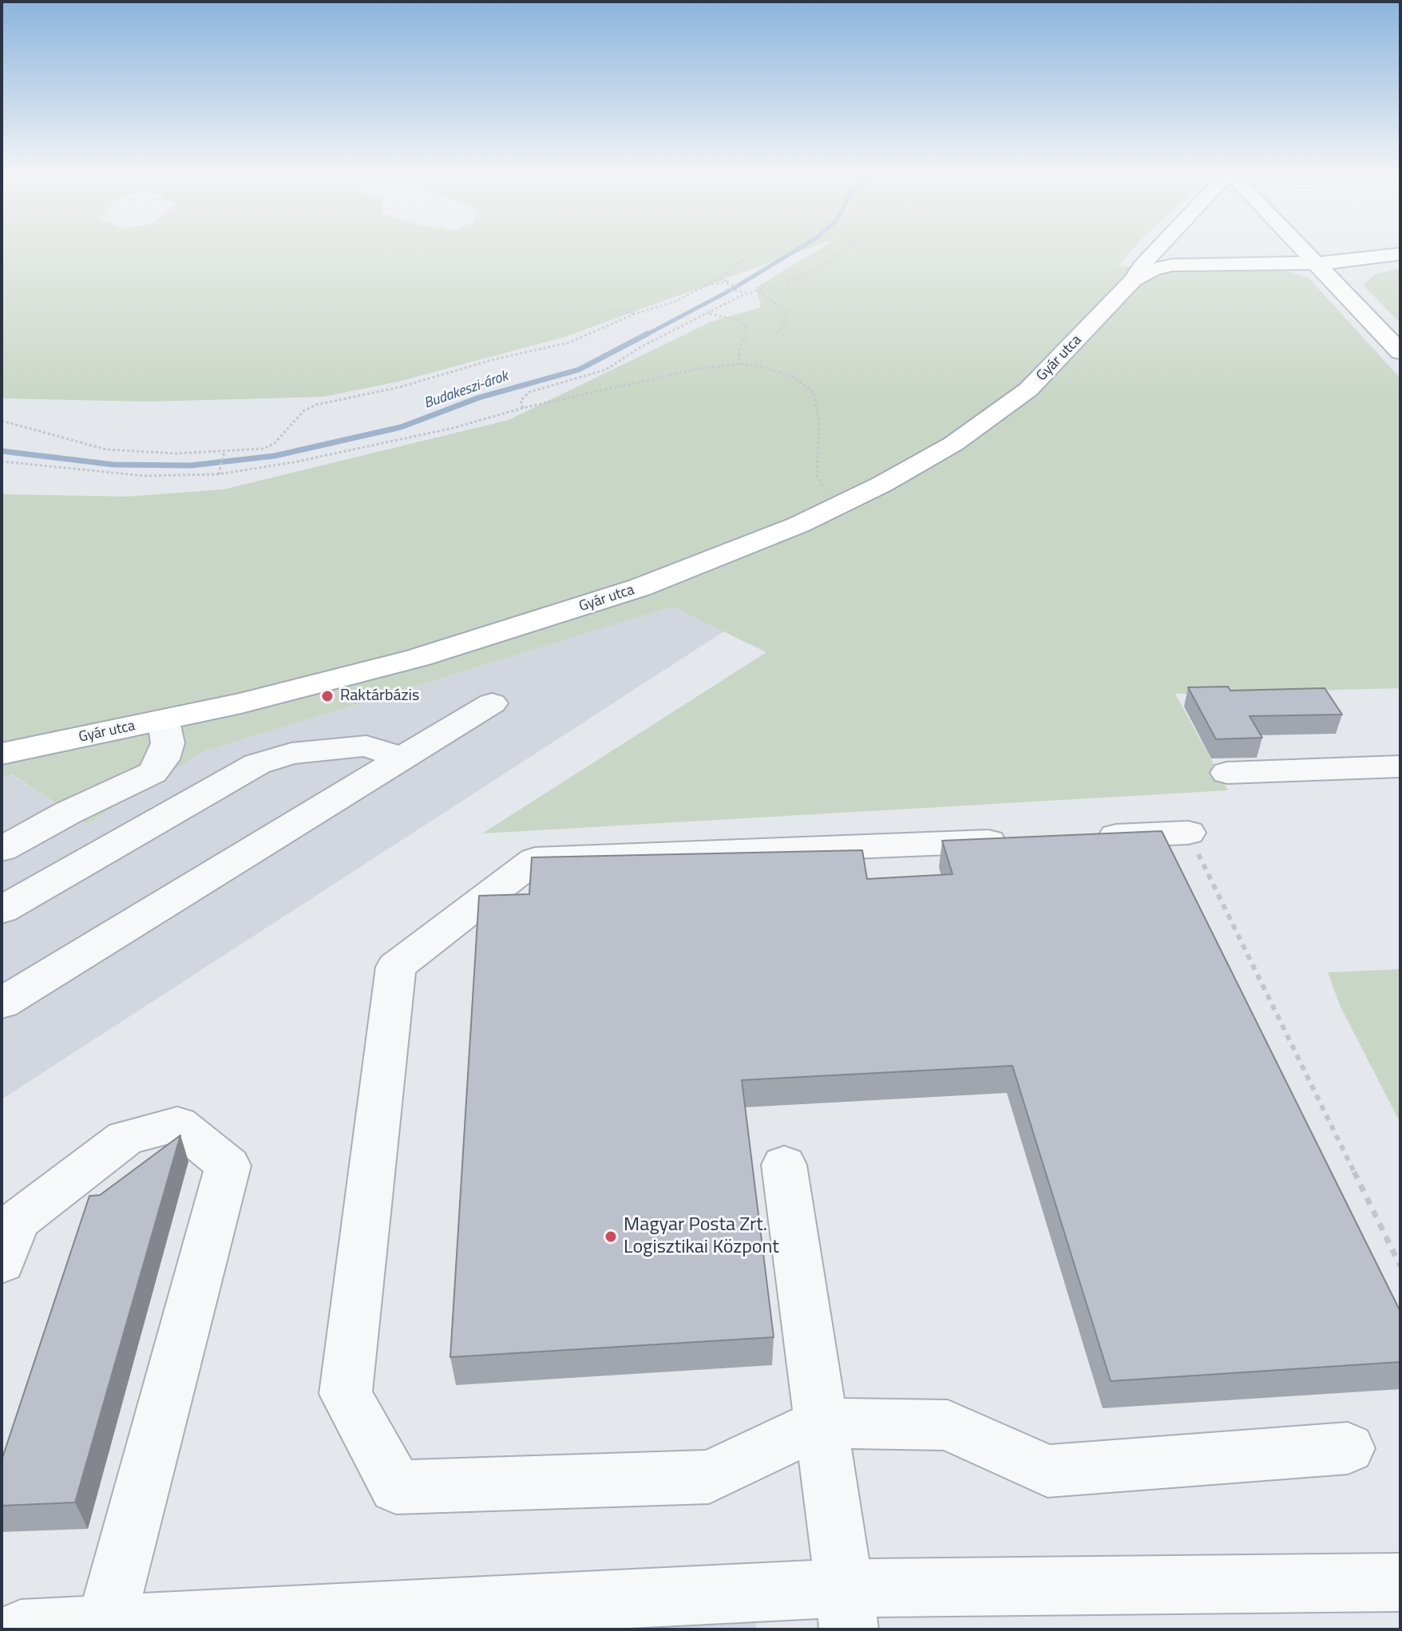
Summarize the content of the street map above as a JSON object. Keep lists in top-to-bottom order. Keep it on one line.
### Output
{"streets":{"main road":["Gyár utca"]},"water":["Budakeszi-árok"],"places":["Raktárbázis","Magyar Posta Zrt. Logisztikai Központ"]}
